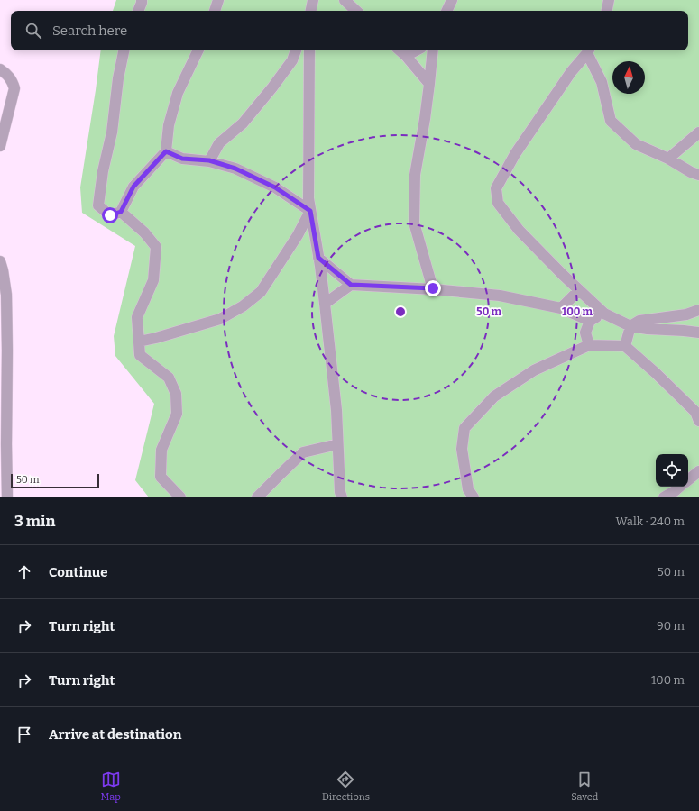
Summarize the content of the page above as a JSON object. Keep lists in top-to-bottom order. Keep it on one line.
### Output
{"scale_bar":"50 m","north":"top","page":{"search":"Search here","scale":"50 m","heading":["3 min","Walk · 240 m"],"list":[["Continue","50 m"],["Turn right","90 m"],["Turn right","100 m"],"Arrive at destination"],"nav":["Map","Directions","Saved"]},"rings":["50 m","100 m"]}
